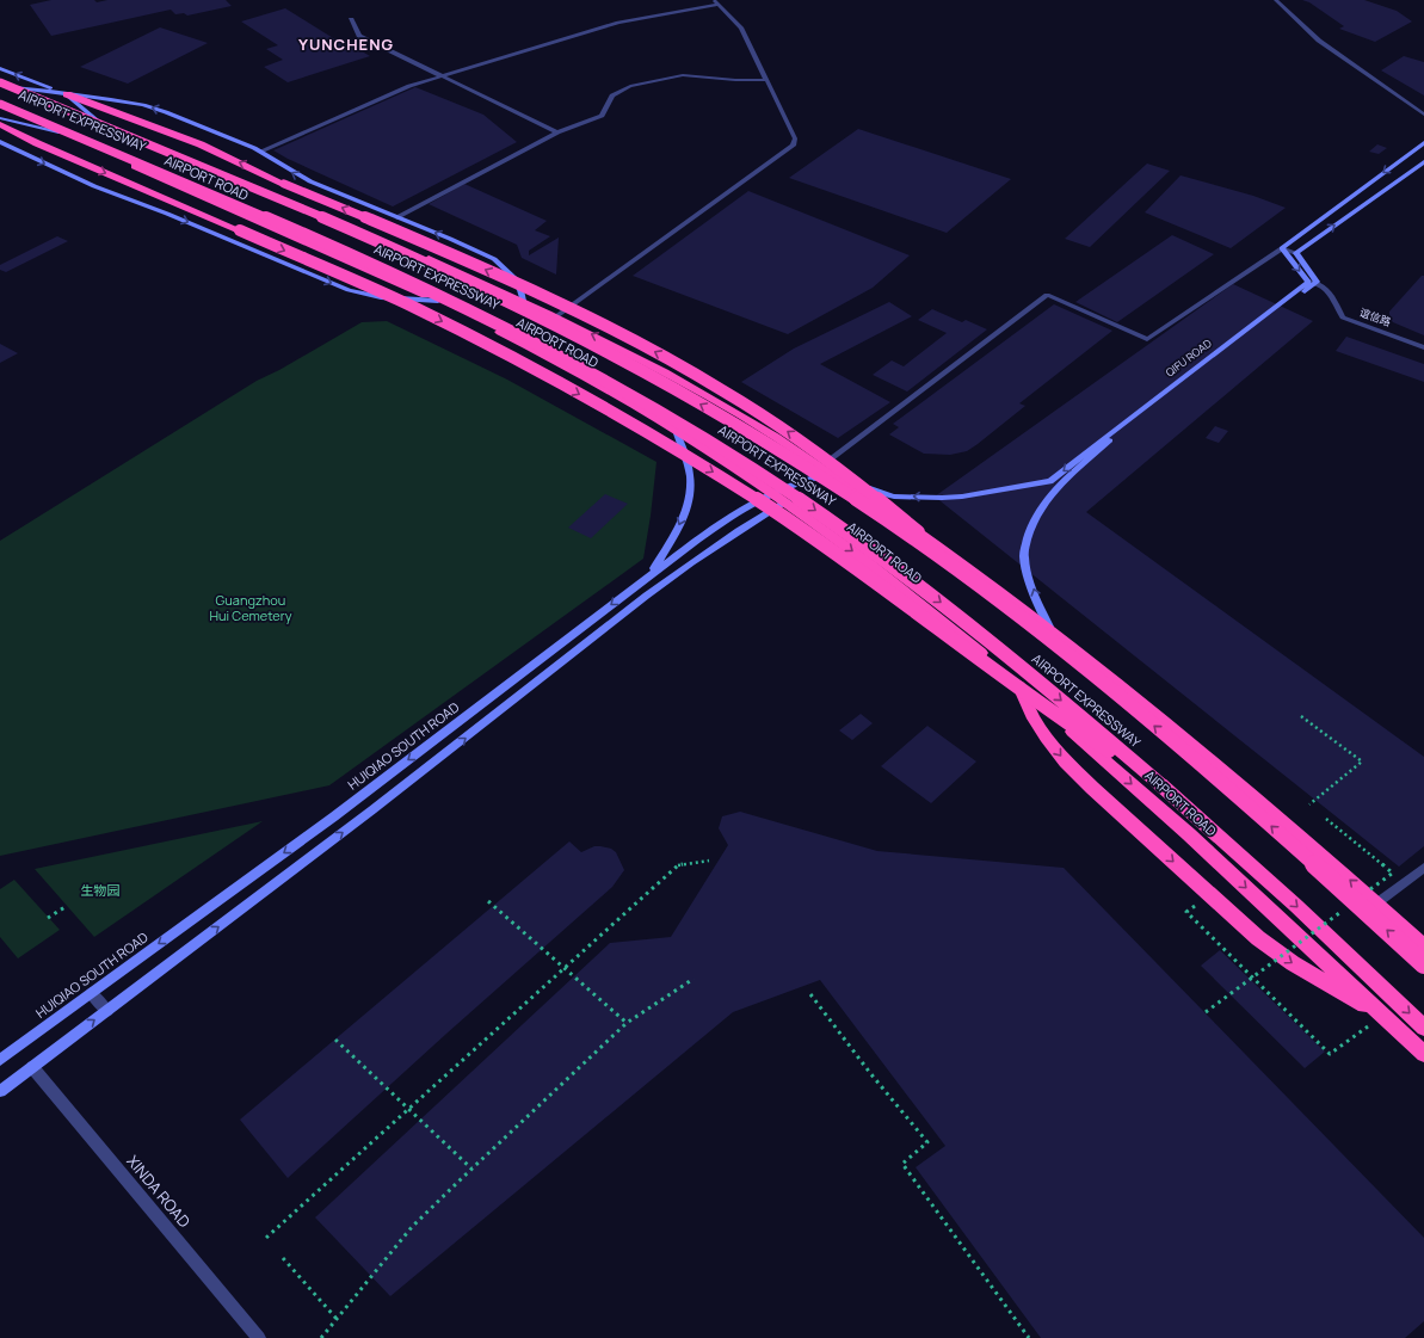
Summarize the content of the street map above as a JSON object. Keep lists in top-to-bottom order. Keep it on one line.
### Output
{"streets":{"highway":["AIRPORT EXPRESSWAY","AIRPORT ROAD"],"main road":["QIFU ROAD","HUIQIAO SOUTH ROAD"],"street":["谊信路","XINDA ROAD"]},"crossings":[["AIRPORT EXPRESSWAY","AIRPORT ROAD"],["AIRPORT ROAD","QIFU ROAD"],["AIRPORT ROAD","HUIQIAO SOUTH ROAD"],["谊信路","QIFU ROAD"],["QIFU ROAD","HUIQIAO SOUTH ROAD"]],"districts":["YUNCHENG"],"parks":["Guangzhou Hui Cemetery","生物园"]}
